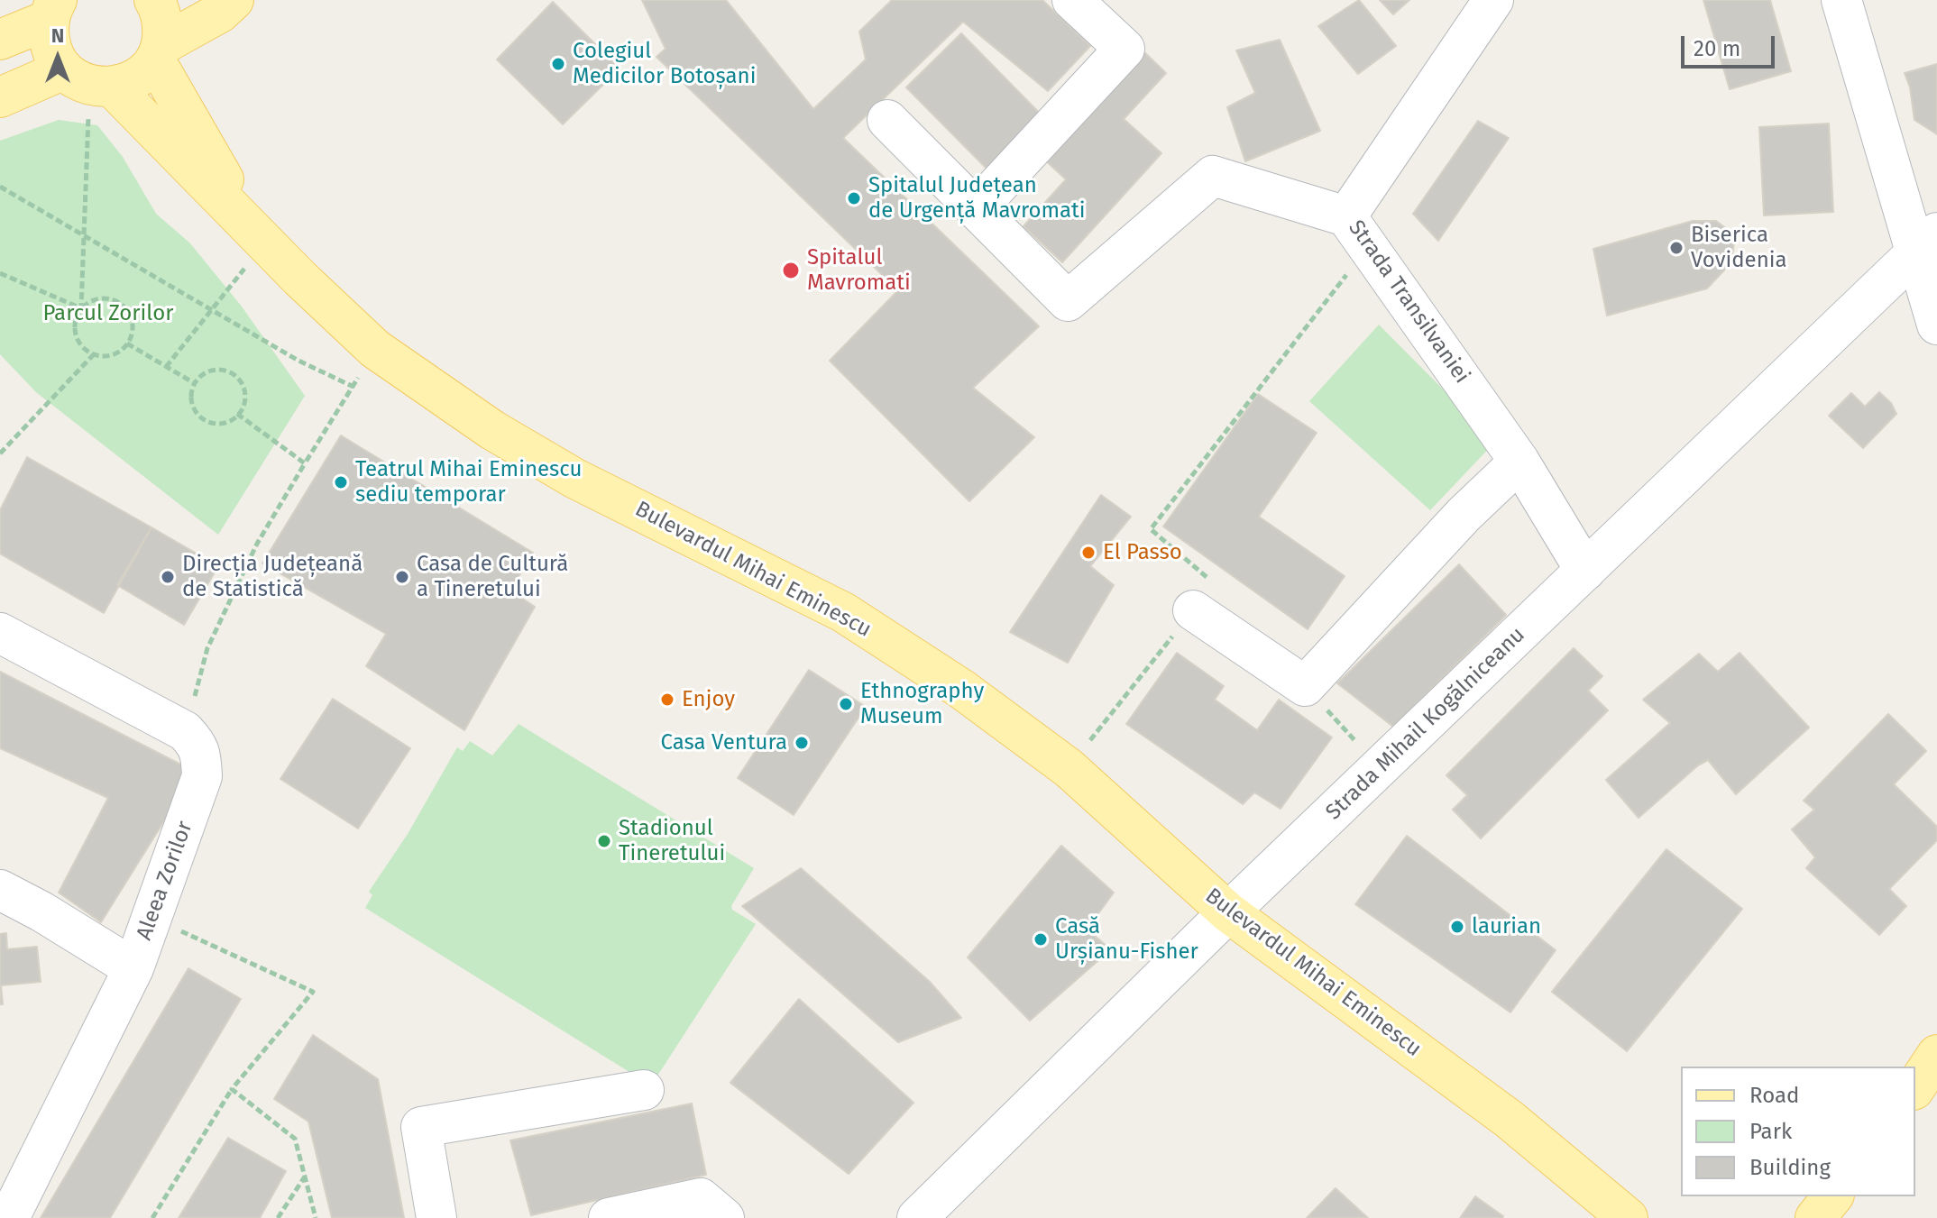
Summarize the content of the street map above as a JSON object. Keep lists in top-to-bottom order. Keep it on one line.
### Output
{"streets":{"main road":["Bulevardul Mihai Eminescu"],"street":["Strada Transilvaniei","Strada Mihail Kogălniceanu","Aleea Zorilor"]},"crossings":[["Strada Transilvaniei","Strada Mihail Kogălniceanu"],["Bulevardul Mihai Eminescu","Strada Mihail Kogălniceanu"]],"parks":["Parcul Zorilor"],"places":["Colegiul Medicilor Botoșani","Spitalul Județean de Urgență Mavromati","Biserica Vovidenia","Spitalul Mavromati","Teatrul Mihai Eminescu sediu temporar","El Passo","Direcția Județeană de Statistică","Casa de Cultură a Tineretului","Enjoy","Ethnography Museum","Casa Ventura","Stadionul Tineretului","laurian","Casă Urșianu-Fisher"],"legend":["Road","Park","Building"],"scale_bar":"20 m","north":"top"}
